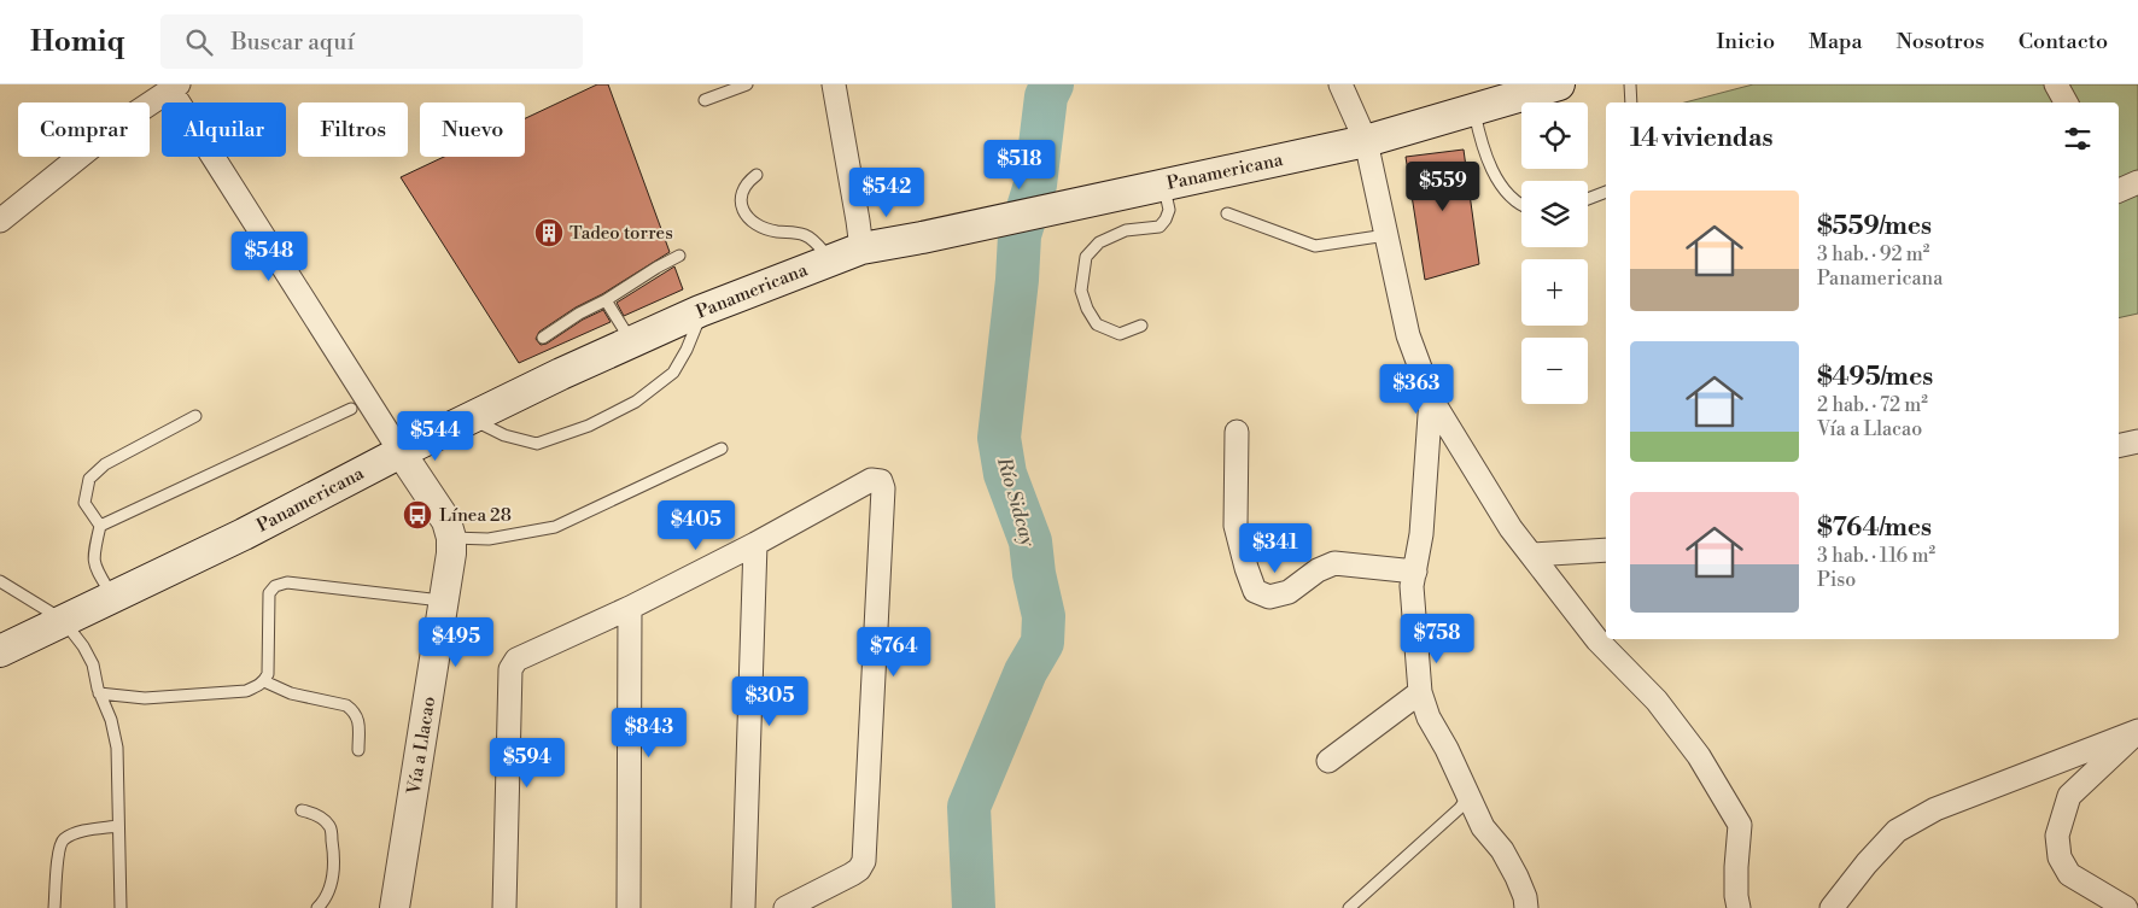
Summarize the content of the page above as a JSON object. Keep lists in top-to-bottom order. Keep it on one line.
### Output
{"streets":{"main road":["Panamericana"],"street":["Vía a Llacao"]},"crossings":[["Panamericana","Vía a Llacao"]],"water":["Río Sidcay"],"places":{"building":["Tadeo torres"],"bus stop":["Línea 28"]},"page":{"header":"Homiq","search":"Buscar aquí","nav":["Inicio","Mapa","Nosotros","Contacto"],"map_buttons":["+","−"],"chip":["Comprar","Alquilar","Filtros","Nuevo"],"heading":"14 viviendas","price":["$518","$559","$542","$548","$363","$544","$405","$341","$758","$495","$764","$305","$843","$594"],"list":[{"name":"$559/mes","note":"3 hab. · 92 m² · Panamericana"},{"name":"$495/mes","note":"2 hab. · 72 m² · Vía a Llacao"},{"name":"$764/mes","note":"3 hab. · 116 m² · Piso"}]}}
